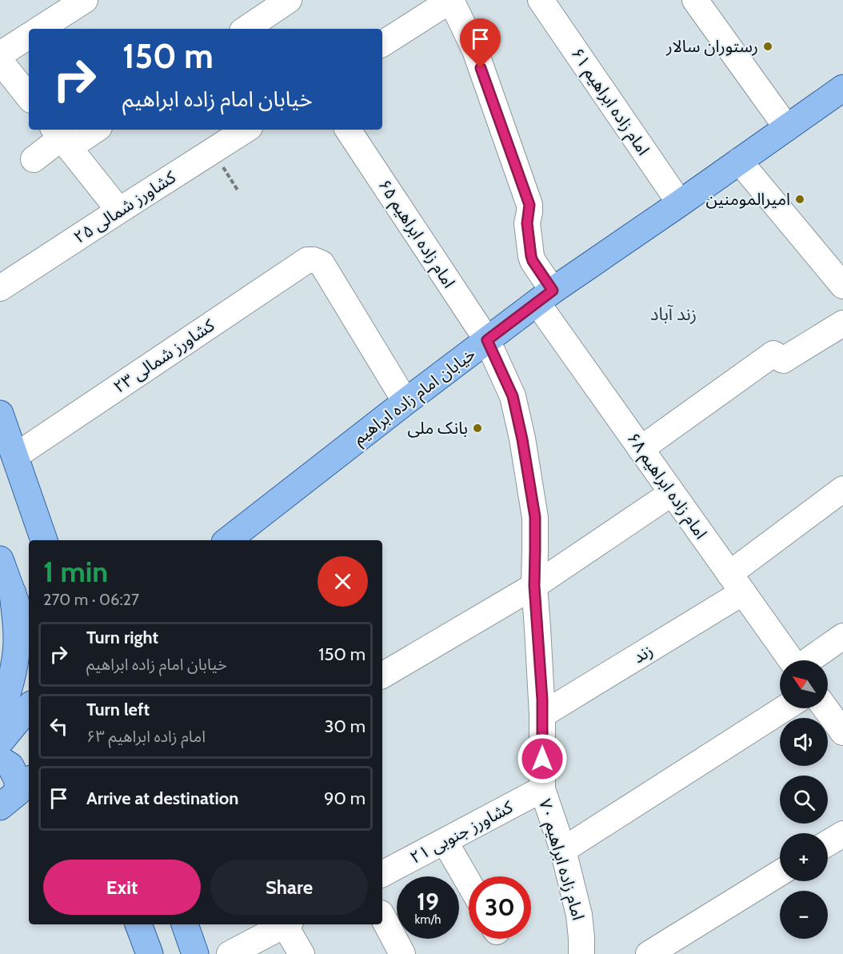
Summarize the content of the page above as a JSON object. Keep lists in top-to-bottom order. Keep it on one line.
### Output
{"streets":{"main road":["خیابان امام زاده ابراهیم"],"street":["امام زاده ابراهیم ۶۱","کشاورز شمالی ۲۵","امام زاده ابراهیم ۶۵","کشاورز شمالی ۲۳","امام زاده ابراهیم ۶۸","زند","کشاورز جنوبی ۲۱","امام زاده ابراهیم ۷۰"]},"crossings":[["امام زاده ابراهیم ۶۱","خیابان امام زاده ابراهیم"],["امام زاده ابراهیم ۶۵","خیابان امام زاده ابراهیم"],["امام زاده ابراهیم ۶۵","امام زاده ابراهیم ۷۰"],["کشاورز شمالی ۲۳","خیابان امام زاده ابراهیم"],["خیابان امام زاده ابراهیم","امام زاده ابراهیم ۶۸"],["خیابان امام زاده ابراهیم","امام زاده ابراهیم ۷۰"],["امام زاده ابراهیم ۶۸","زند"],["زند","امام زاده ابراهیم ۷۰"],["کشاورز جنوبی ۲۱","امام زاده ابراهیم ۷۰"]],"districts":["زند آباد"],"places":["رستوران سالار","امیرالمومنین","بانک ملی"],"north":"top left","page":{"turn":["150 m","خیابان امام زاده ابراهیم"],"heading":["1 min","270 m · 06:27"],"list":[{"name":"Turn right","note":"خیابان امام زاده ابراهیم","value":"150 m"},{"name":"Turn left","note":"امام زاده ابراهیم ۶۳","value":"30 m"},{"name":"Arrive at destination","value":"90 m"}],"map_buttons":["+","−"],"buttons":["Exit","Share"],"speed":"19 km/h","limit":"30"}}
